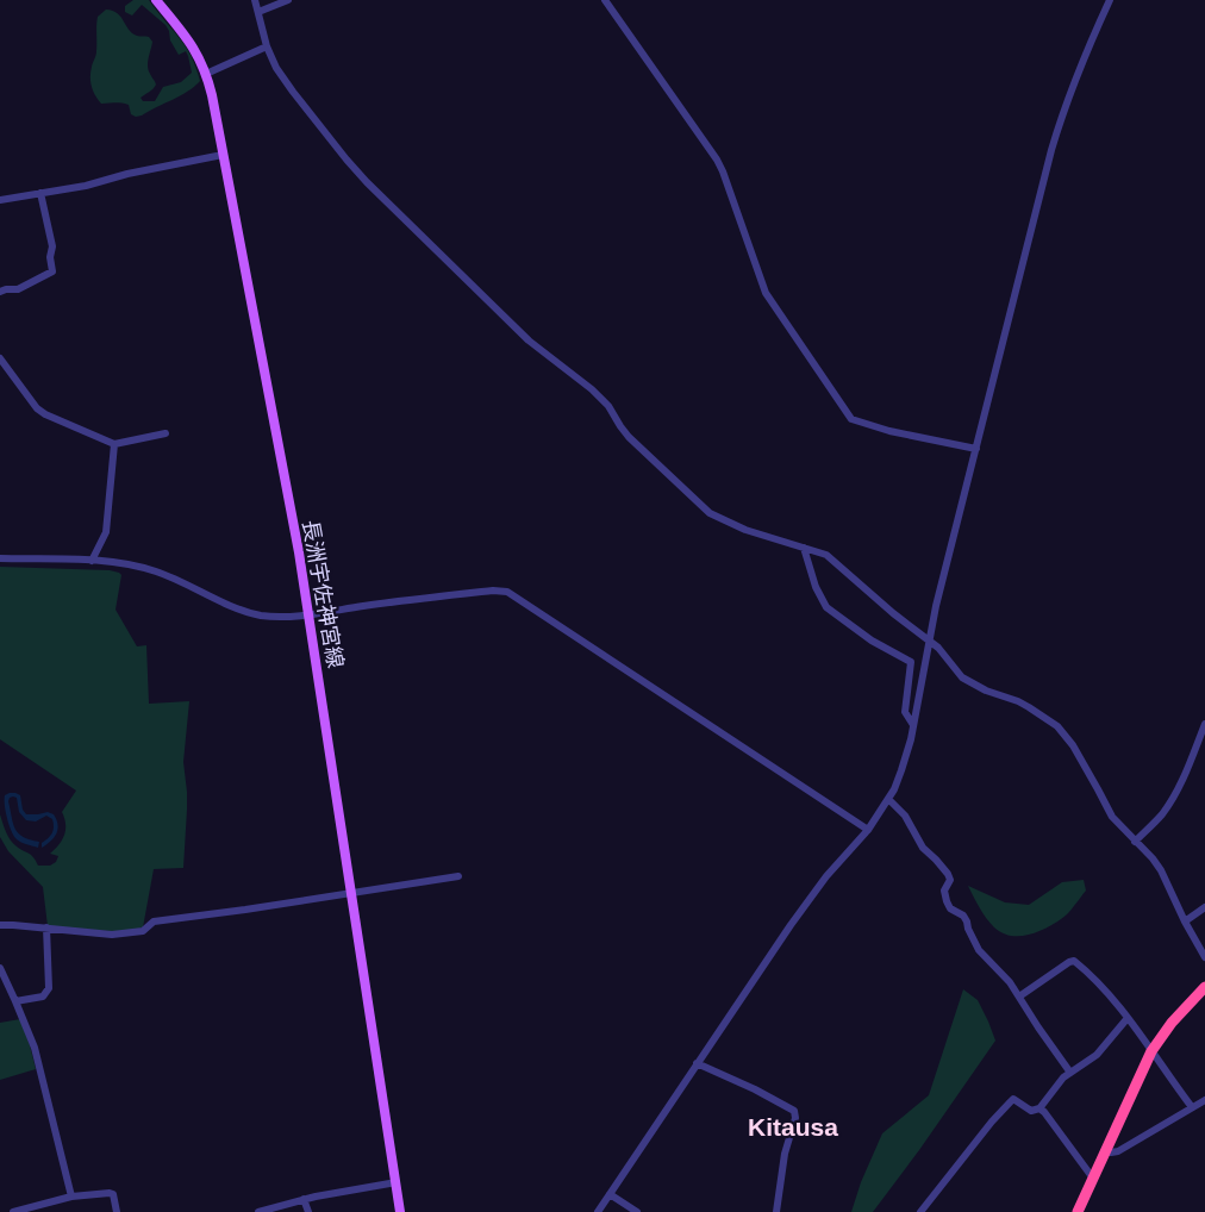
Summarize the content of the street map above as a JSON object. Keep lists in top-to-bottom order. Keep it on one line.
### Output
{"streets":{"main road":["長洲宇佐神宮線"]},"districts":["Kitausa"]}
